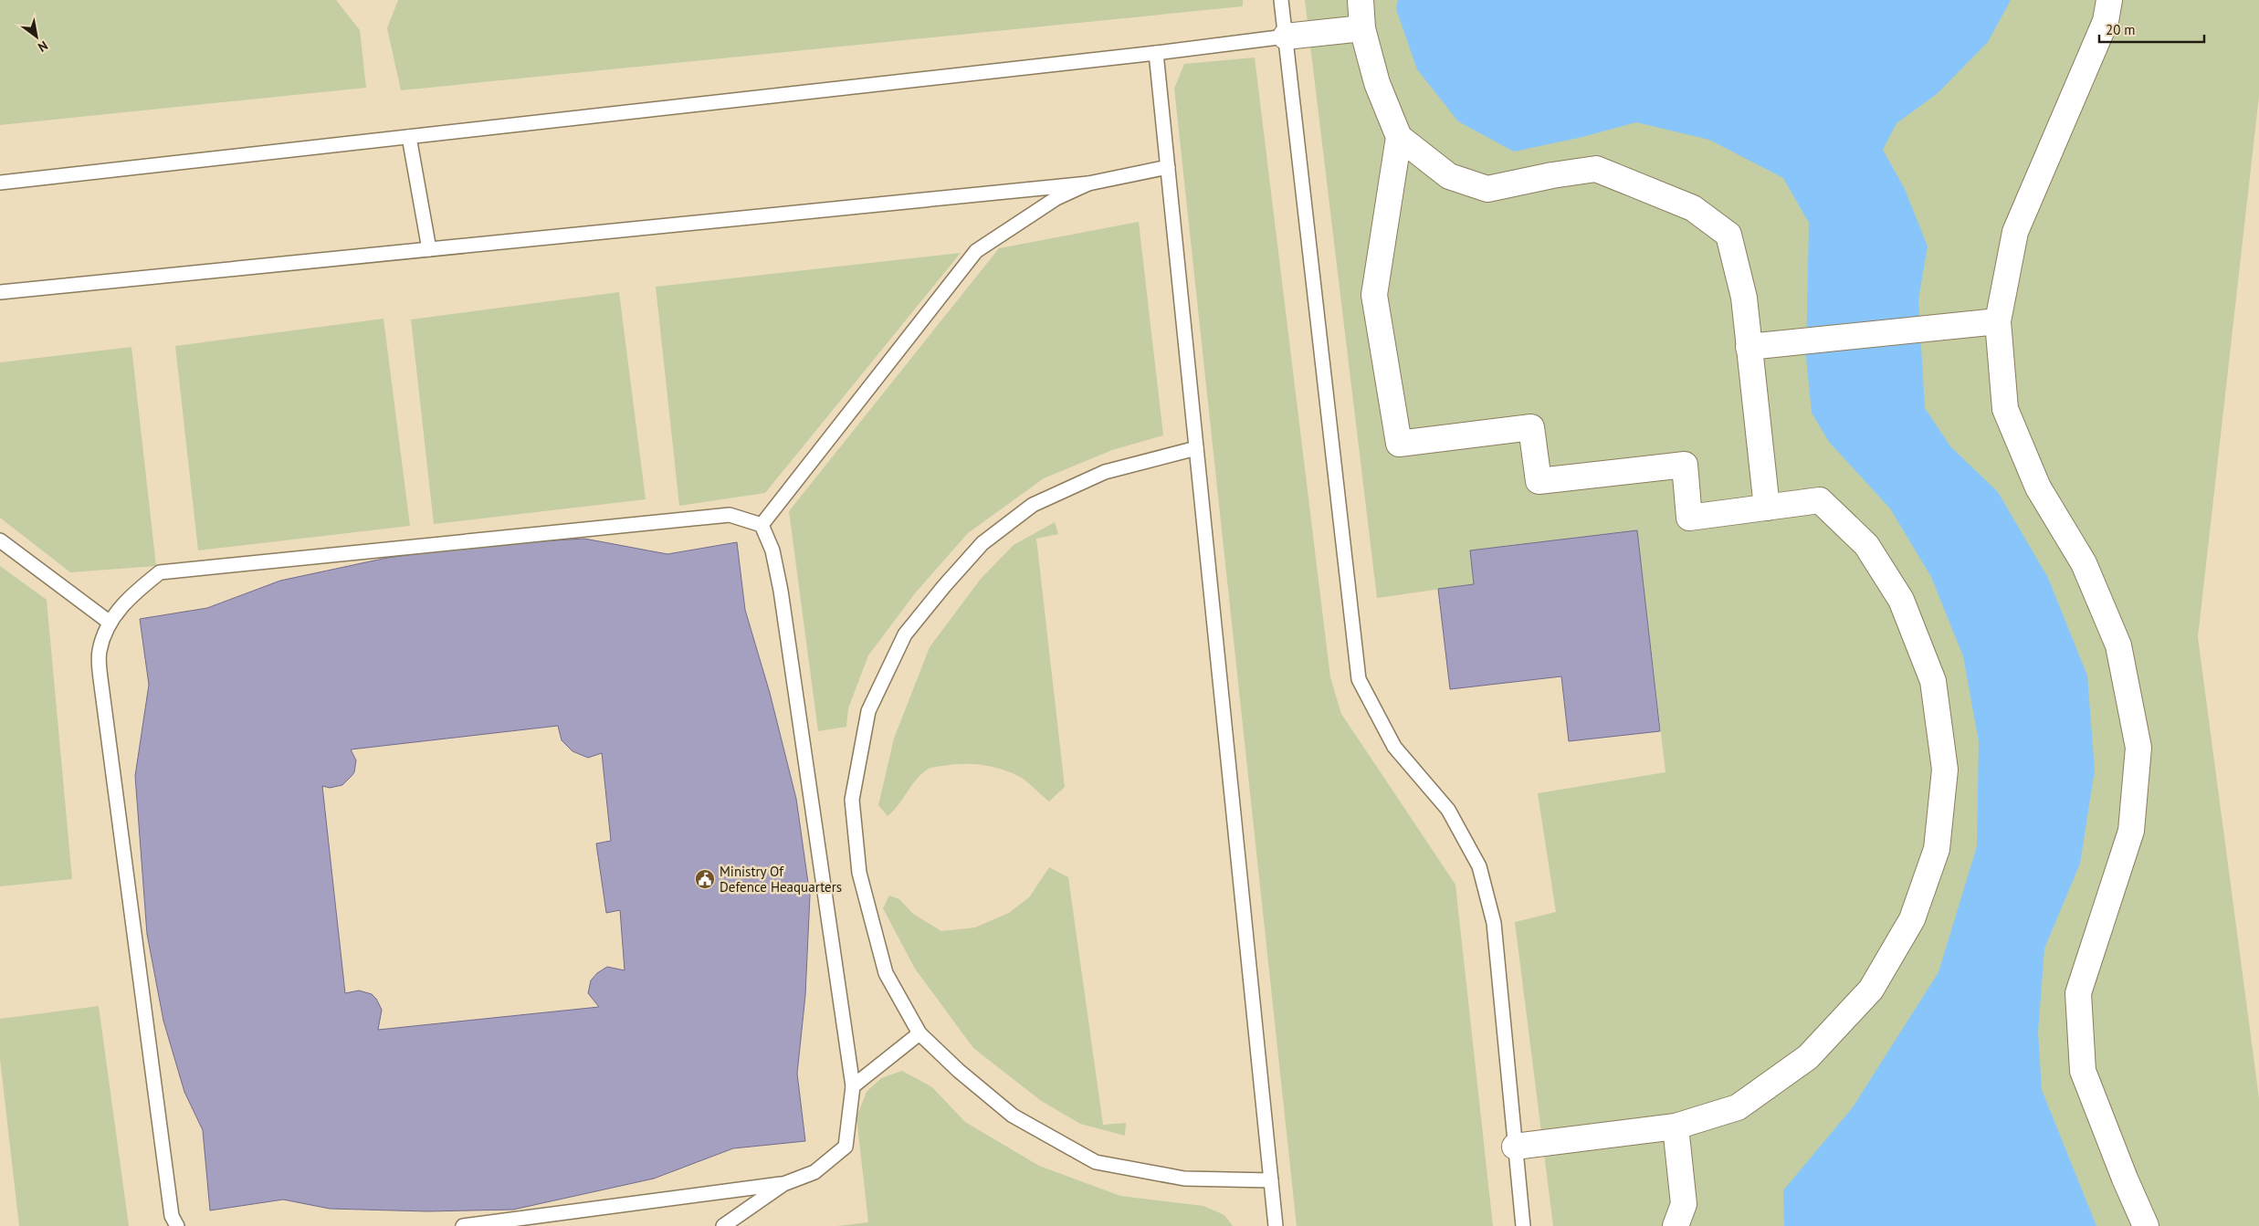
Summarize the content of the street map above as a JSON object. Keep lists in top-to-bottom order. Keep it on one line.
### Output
{"places":{"public building":["Ministry Of Defence Heaquarters"]},"scale_bar":"20 m","north":"bottom right"}
